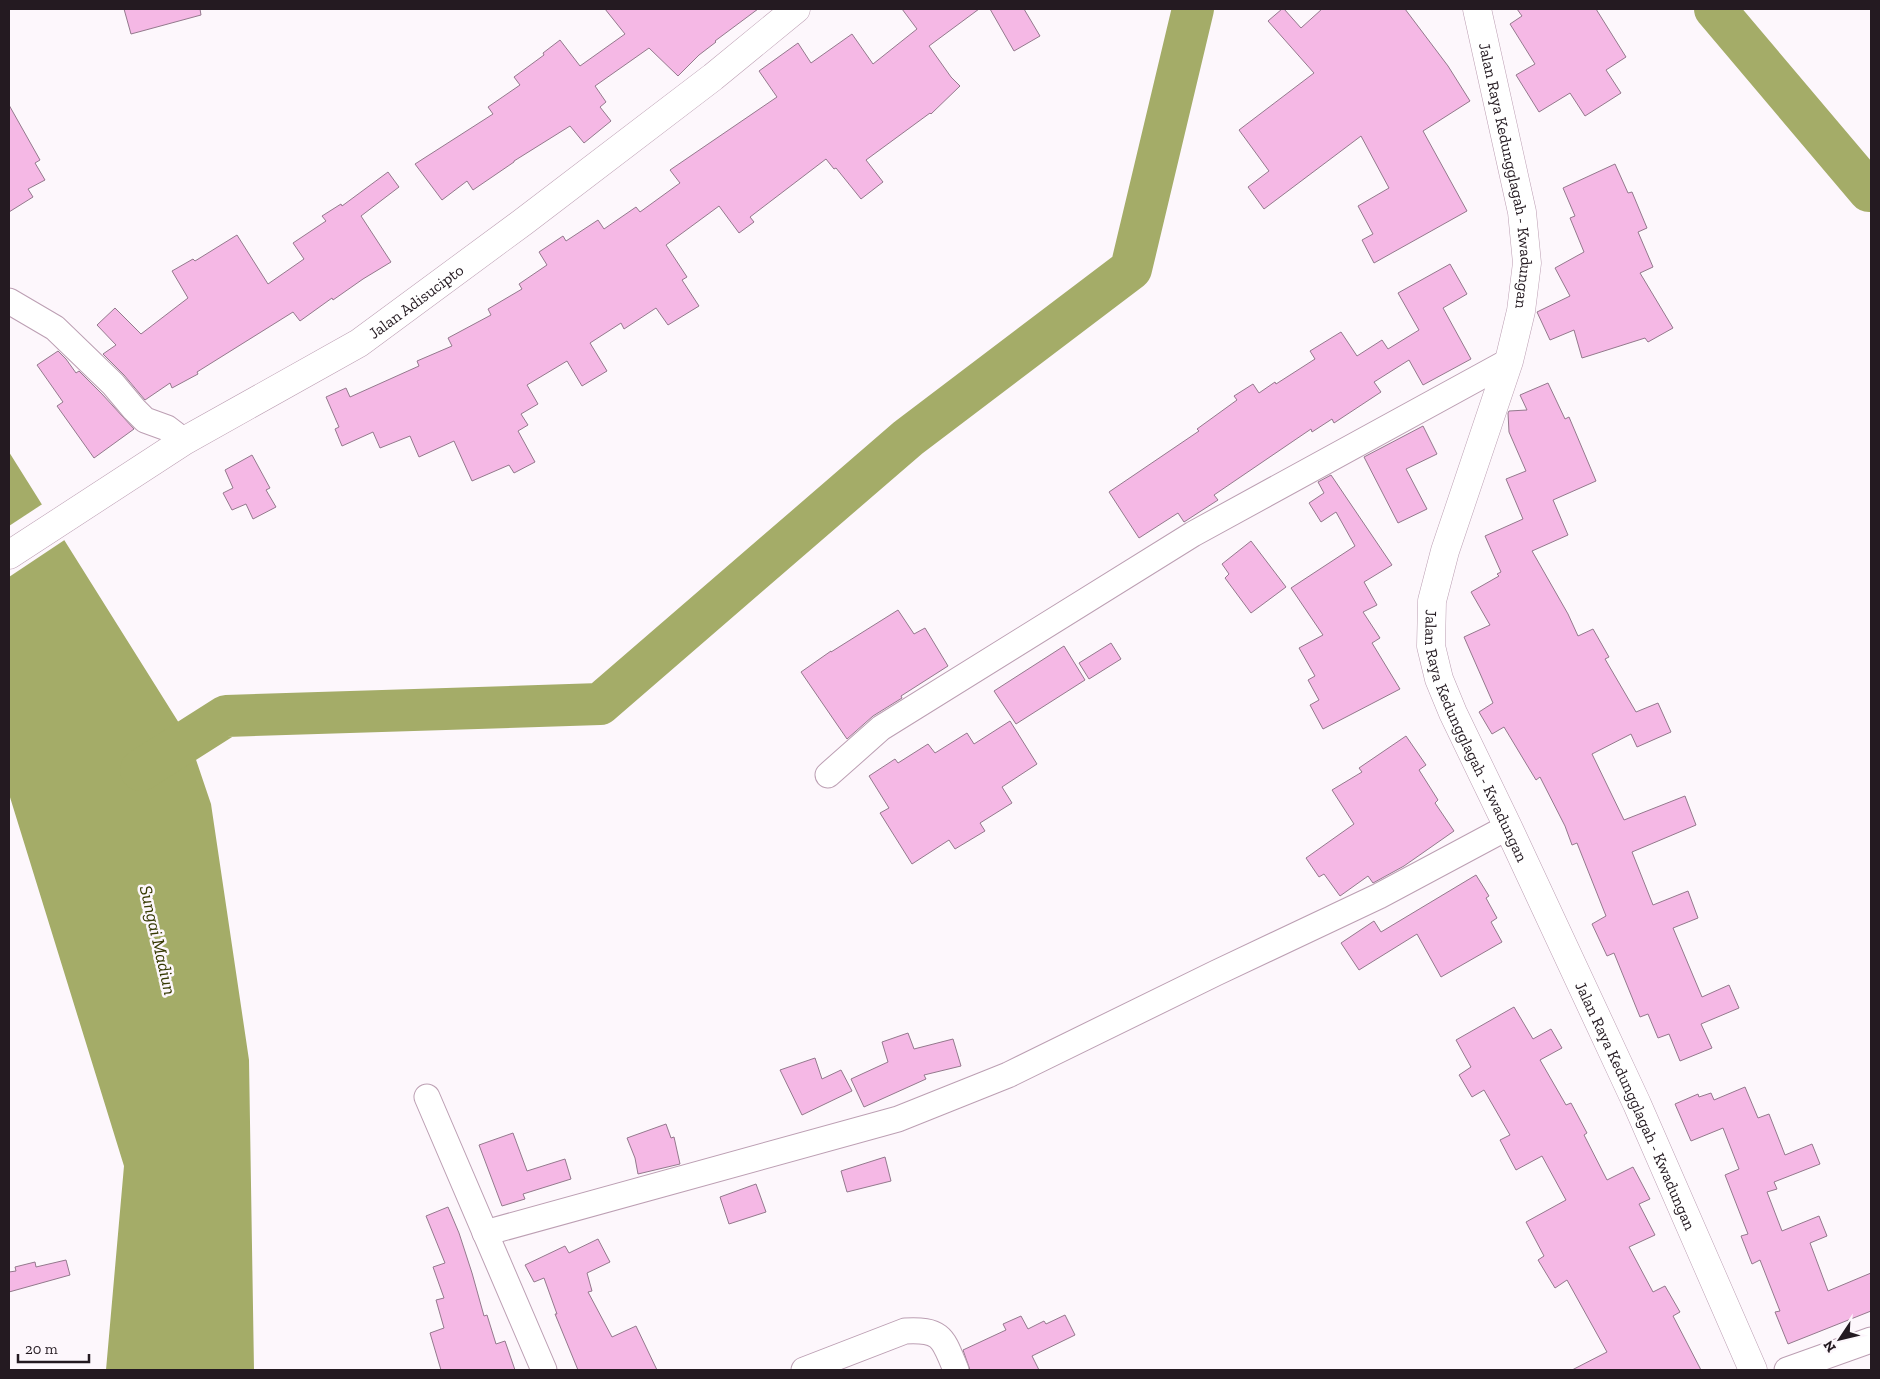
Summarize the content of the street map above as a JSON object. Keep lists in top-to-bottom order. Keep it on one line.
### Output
{"streets":{"main road":["Jalan Raya Kedungglagah - Kwadungan","Jalan Adisucipto"]},"water":["Sungai Madiun"],"scale_bar":"20 m","north":"bottom left"}
